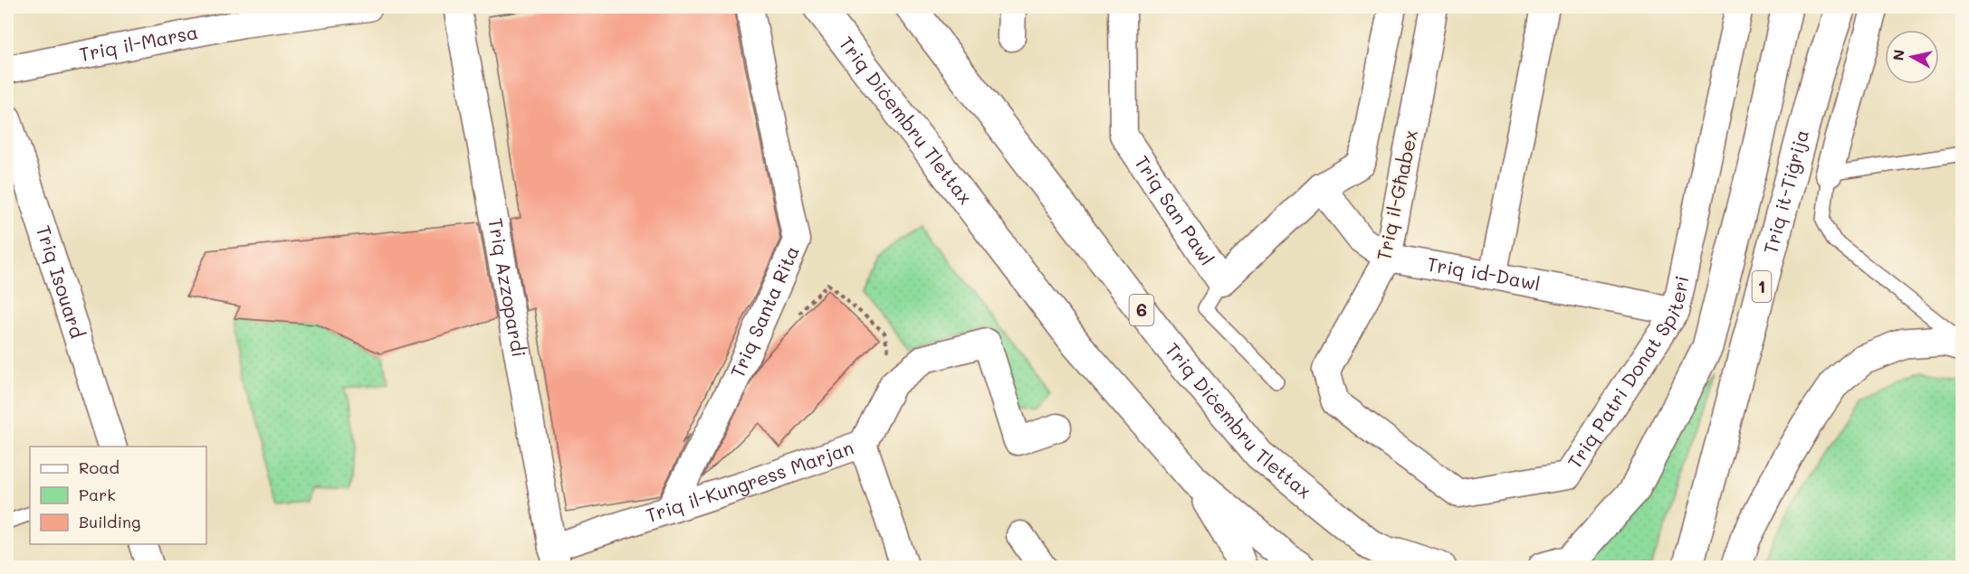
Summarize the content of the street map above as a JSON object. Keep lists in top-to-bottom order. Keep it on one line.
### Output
{"streets":{"highway":["Triq Diċembru Tlettax","Triq it-Tiġrija","1","6"],"street":["Triq il-Marsa","Triq il-Għabex","Triq San Pawl","Triq id-Dawl","Triq Isouard","Triq Azzopardi","Triq Santa Rita","Triq Patri Donat Spiteri","Triq il-Kungress Marjan"]},"crossings":[["Triq il-Għabex","Triq id-Dawl"],["Triq il-Għabex","Triq Patri Donat Spiteri"],["Triq id-Dawl","Triq Patri Donat Spiteri"],["Triq Azzopardi","Triq il-Kungress Marjan"],["Triq Santa Rita","Triq il-Kungress Marjan"]],"legend":["Road","Park","Building"],"north":"left"}
